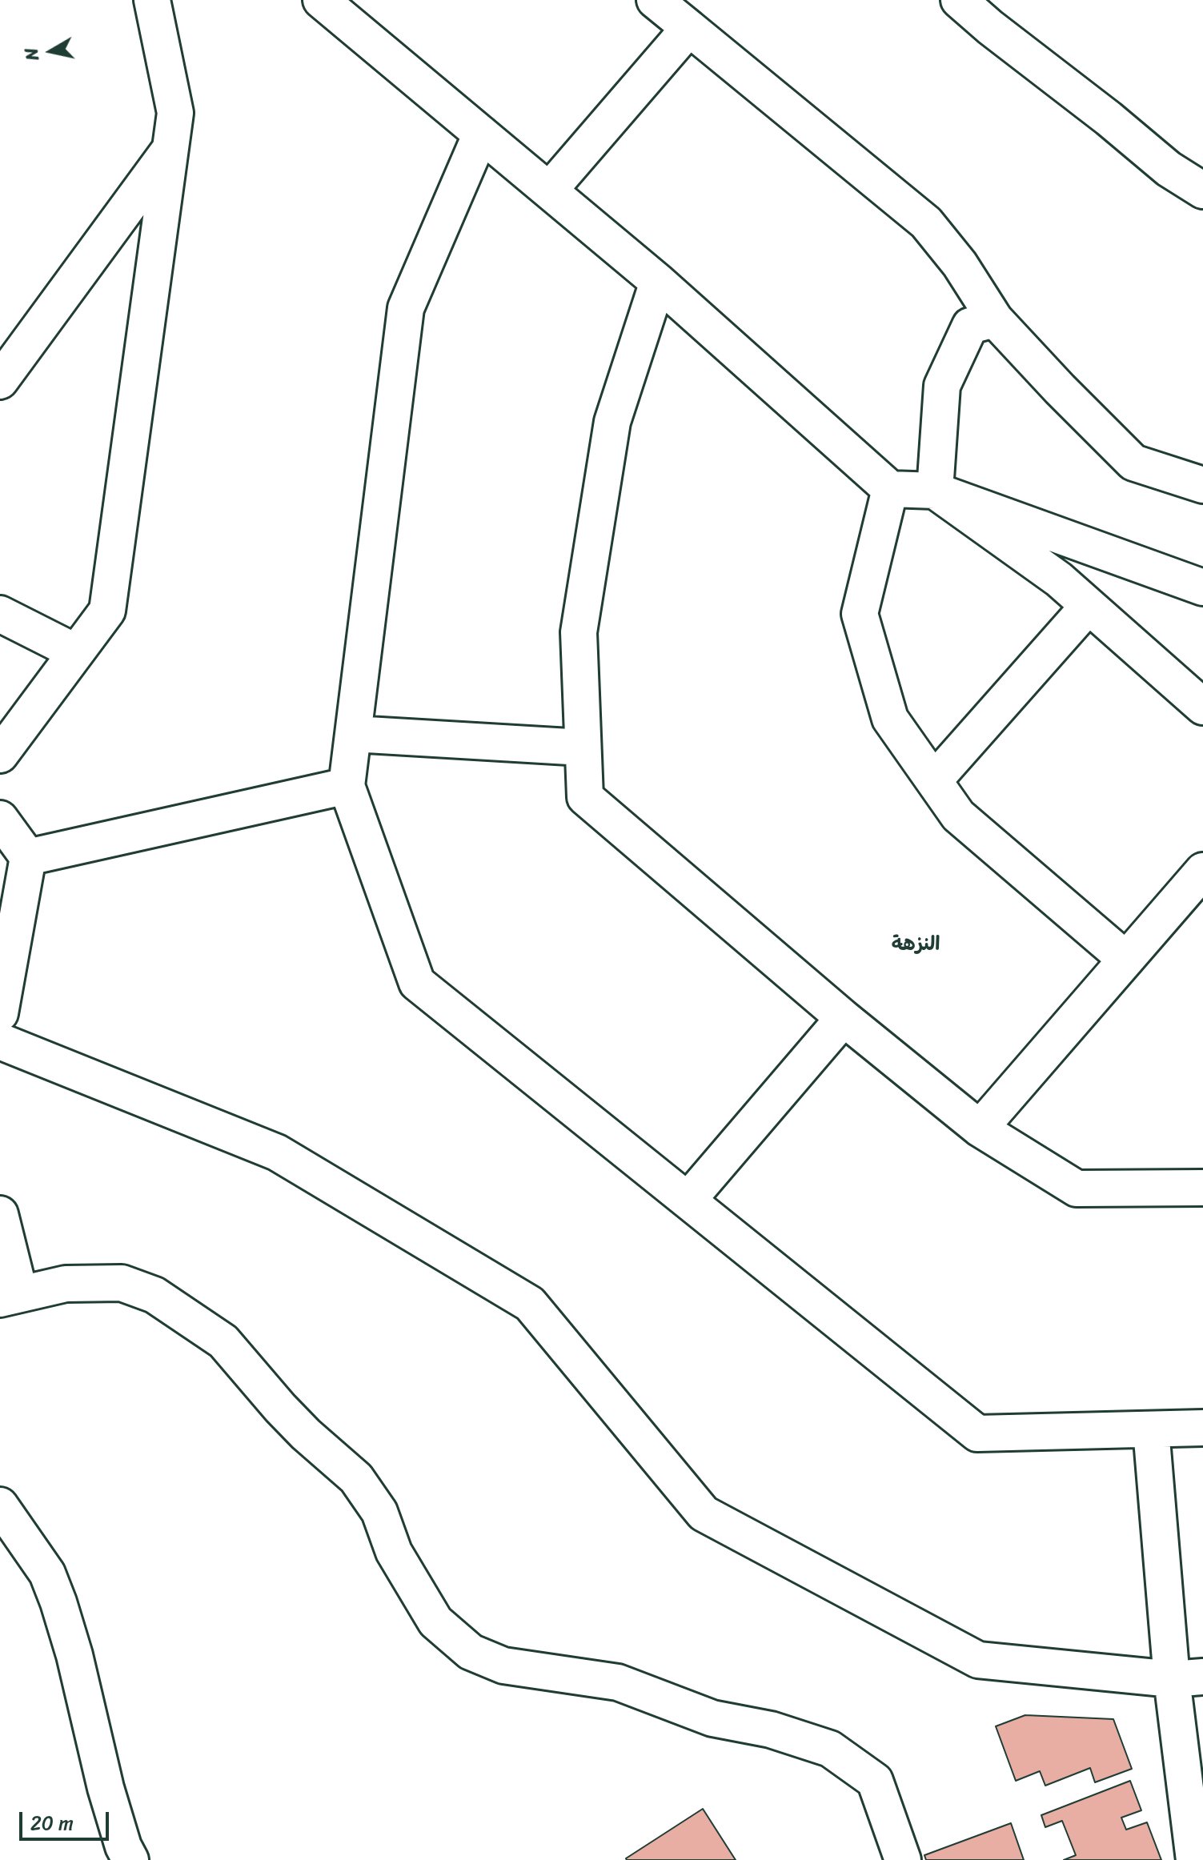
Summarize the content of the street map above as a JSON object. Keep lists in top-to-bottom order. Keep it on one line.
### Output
{"districts":["النزهة"],"scale_bar":"20 m","north":"left"}
